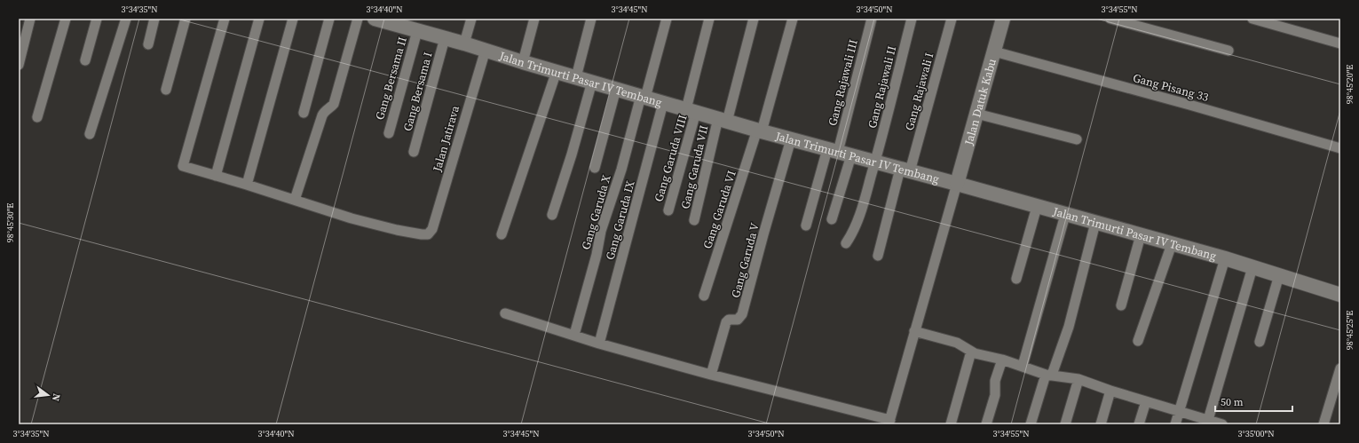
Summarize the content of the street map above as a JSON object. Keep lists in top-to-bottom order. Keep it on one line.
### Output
{"streets":{"street":["Gang Bersama II","Jalan Trimurti Pasar IV Tembang","Gang Rajawali III","Gang Rajawali II","Gang Pisang 33","Gang Bersama I","Gang Rajawali I","Jalan Datuk Kabu","Jalan Jatirava","Gang Garuda VIII","Gang Garuda VII","Gang Garuda VI","Gang Garuda X","Gang Garuda IX","Gang Garuda V"]},"crossings":[["Gang Bersama II","Jalan Trimurti Pasar IV Tembang"],["Jalan Trimurti Pasar IV Tembang","Gang Rajawali III"],["Jalan Trimurti Pasar IV Tembang","Gang Rajawali II"],["Jalan Trimurti Pasar IV Tembang","Gang Bersama I"],["Jalan Trimurti Pasar IV Tembang","Gang Rajawali I"],["Jalan Trimurti Pasar IV Tembang","Jalan Datuk Kabu"],["Jalan Trimurti Pasar IV Tembang","Jalan Jatirava"],["Jalan Trimurti Pasar IV Tembang","Gang Garuda VIII"],["Jalan Trimurti Pasar IV Tembang","Gang Garuda VII"],["Jalan Trimurti Pasar IV Tembang","Gang Garuda VI"],["Jalan Trimurti Pasar IV Tembang","Gang Garuda X"],["Jalan Trimurti Pasar IV Tembang","Gang Garuda IX"],["Jalan Trimurti Pasar IV Tembang","Gang Garuda V"],["Gang Pisang 33","Jalan Datuk Kabu"]],"scale_bar":"50 m","north":"right","coordinates":["3°34'35\"N","3°34'40\"N","3°34'45\"N","3°34'50\"N","3°34'55\"N","98°45'20\"E","98°45'30\"E","98°45'25\"E","3°35'00\"N"]}
